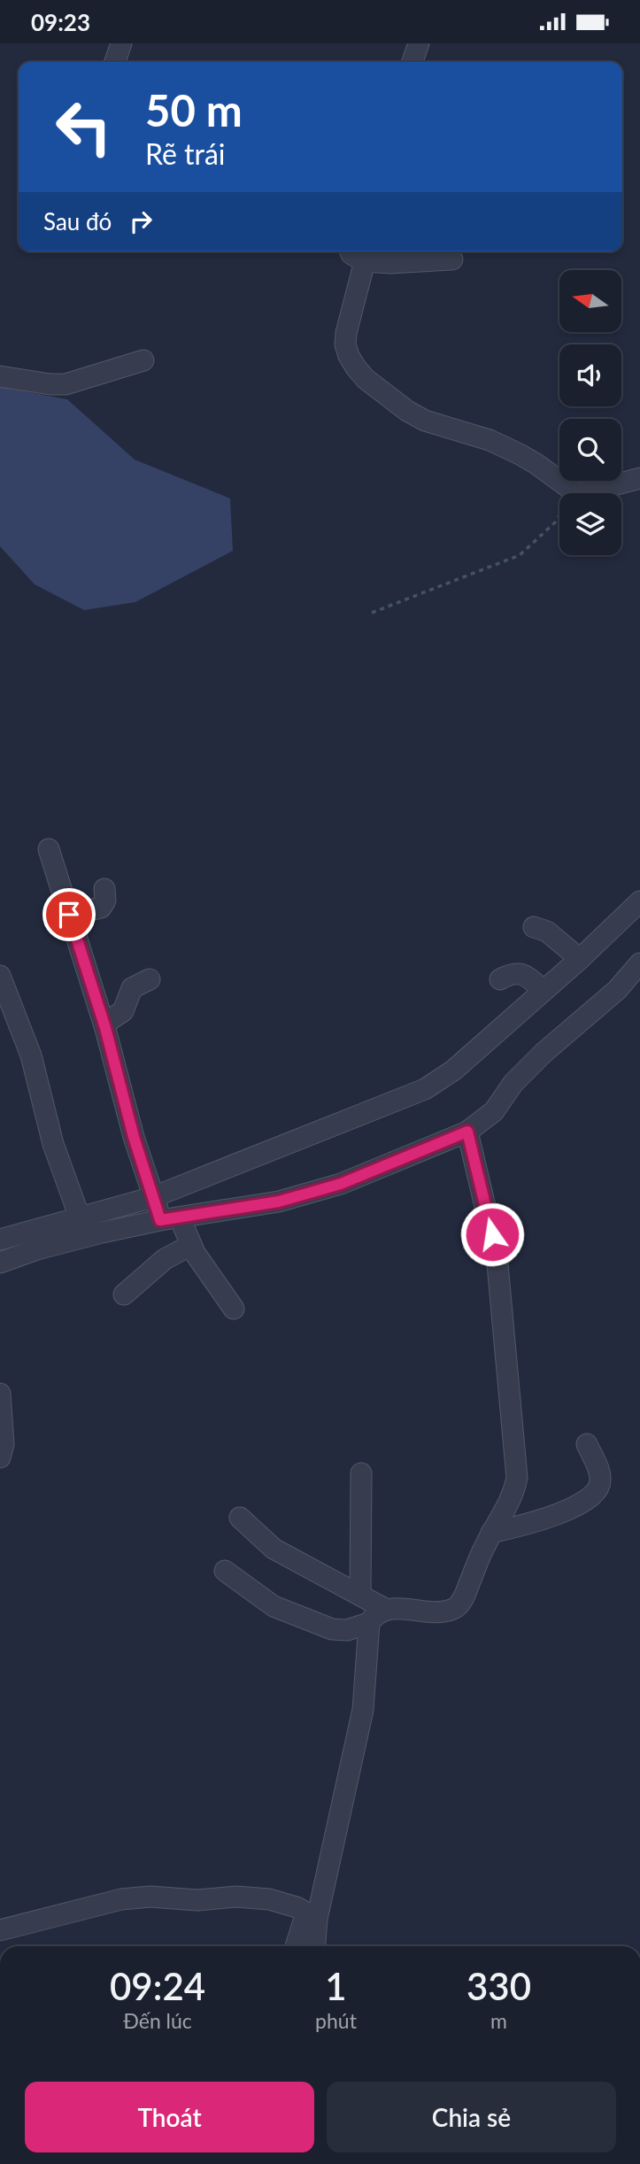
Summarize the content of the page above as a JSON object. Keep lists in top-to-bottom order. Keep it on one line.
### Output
{"north":"left","page":{"status":"09:23","turn":["50 m","Rẽ trái"],"then":"Sau đó","eta":["09:24","Đến lúc","1","phút","330","m"],"buttons":["Thoát","Chia sẻ"]}}
